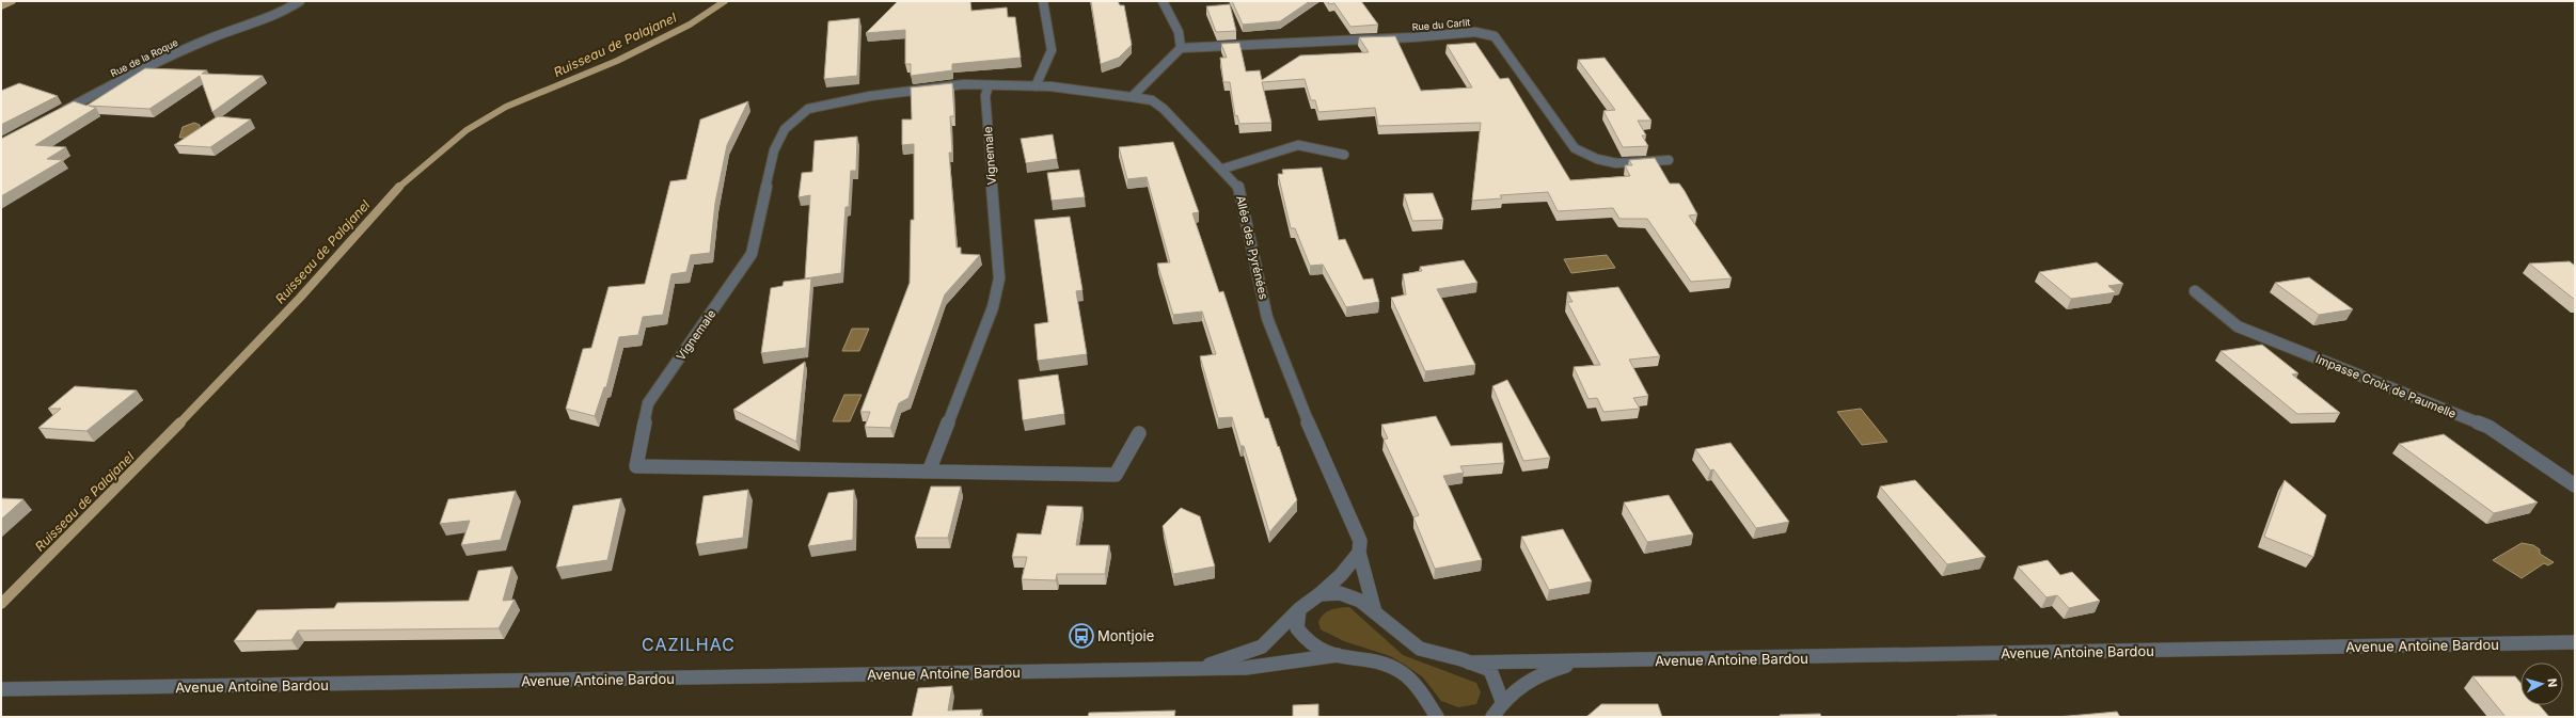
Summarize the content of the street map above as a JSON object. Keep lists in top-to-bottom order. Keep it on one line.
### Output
{"streets":{"street":["Rue du Carlit","Rue de la Roque","Vignemale","Allée des Pyrénées","Impasse Croix de Paumelle","Avenue Antoine Bardou"]},"crossings":[["Vignemale","Allée des Pyrénées"]],"districts":["CAZILHAC"],"water":["Ruisseau de Palajanel"],"places":{"bus stop":["Montjoie"]},"north":"right"}
